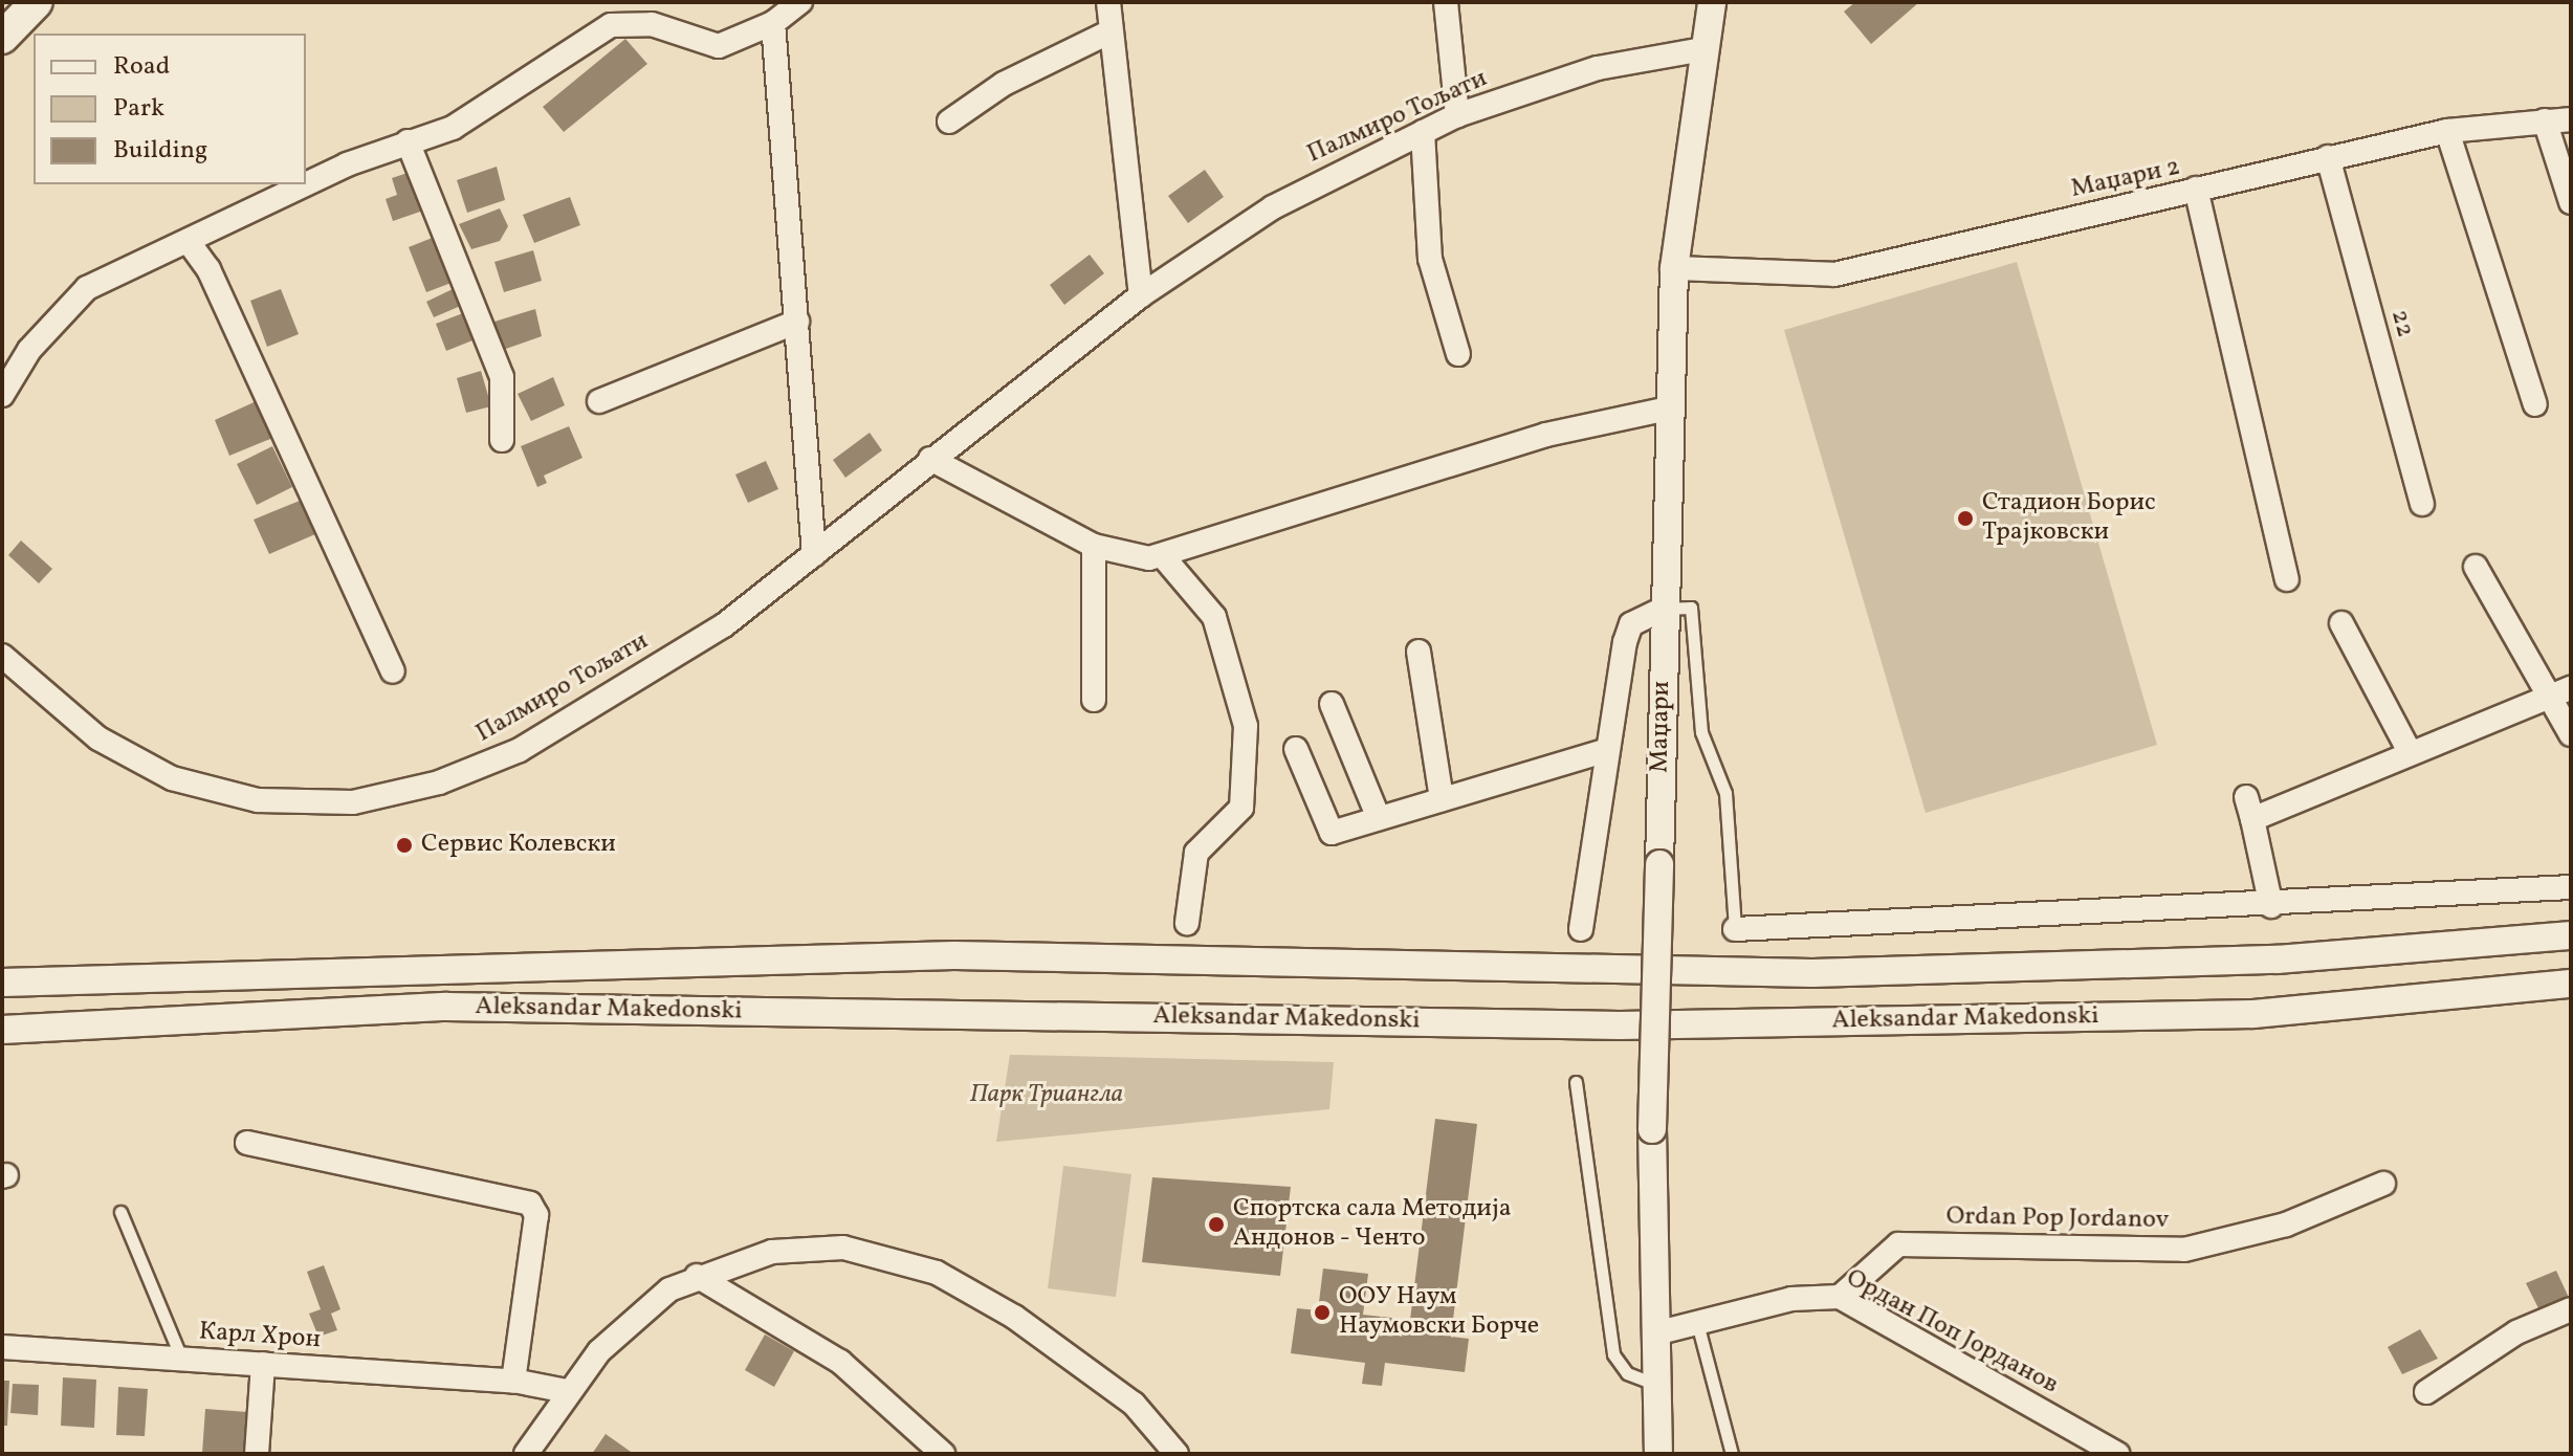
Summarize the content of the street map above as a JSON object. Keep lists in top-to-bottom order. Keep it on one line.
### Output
{"streets":{"street":["Палмиро Тољати","Маџари 2","22","Маџари","Aleksandar Makedonski","Ordan Pop Jordanov","Ордан Поп Јорданов","Карл Хрон"]},"crossings":[["Палмиро Тољати","Маџари"],["Маџари 2","Маџари"],["Маџари","Ордан Поп Јорданов"],["Ordan Pop Jordanov","Ордан Поп Јорданов"]],"parks":["Парк Триангла"],"places":["Стадион Борис Трајковски","Сервис Колевски","Спортска сала Методија Андонов - Ченто","ООУ Наум Наумовски Борче"],"legend":["Road","Park","Building"]}
